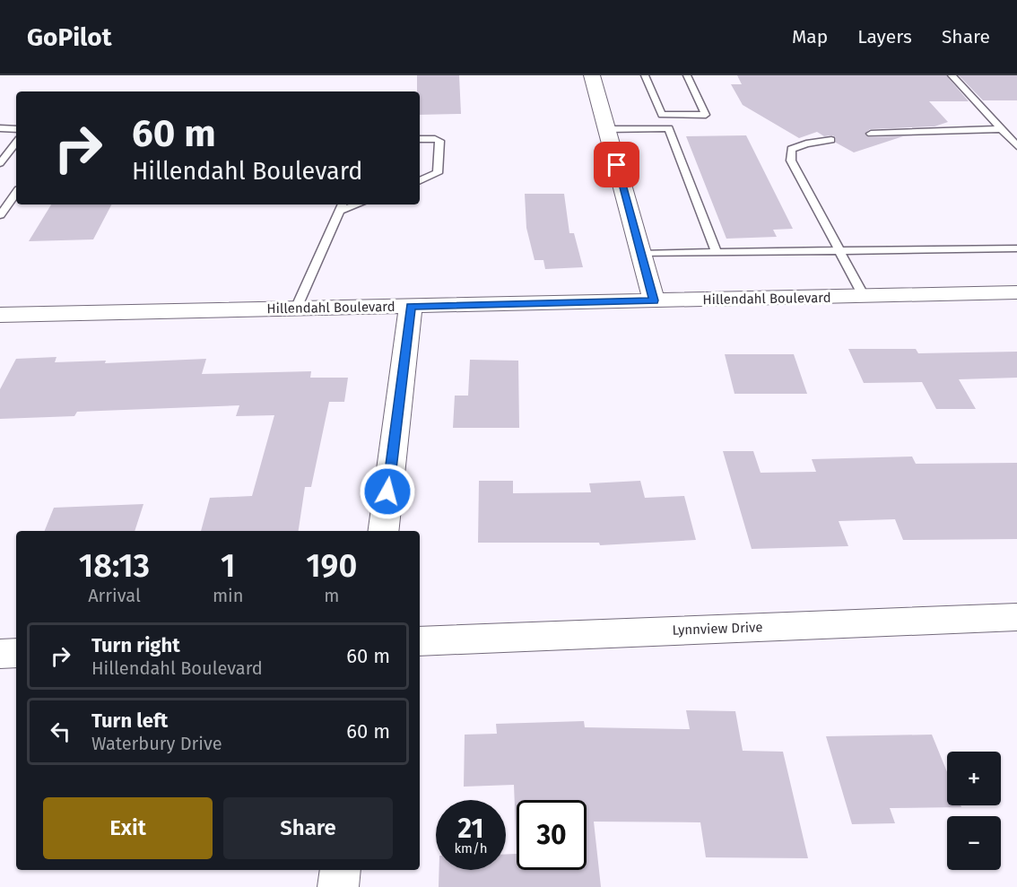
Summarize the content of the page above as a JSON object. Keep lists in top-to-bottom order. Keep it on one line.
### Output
{"streets":{"street":["Hillendahl Boulevard","Lynnview Drive"]},"page":{"header":"GoPilot","nav":["Map","Layers","Share"],"turn":["60 m","Hillendahl Boulevard"],"eta":["18:13","Arrival","1","min","190","m"],"list":[{"name":"Turn right","note":"Hillendahl Boulevard","value":"60 m"},{"name":"Turn left","note":"Waterbury Drive","value":"60 m"}],"map_buttons":["+","−"],"buttons":["Exit","Share"],"speed":"21 km/h","limit":"30"}}
